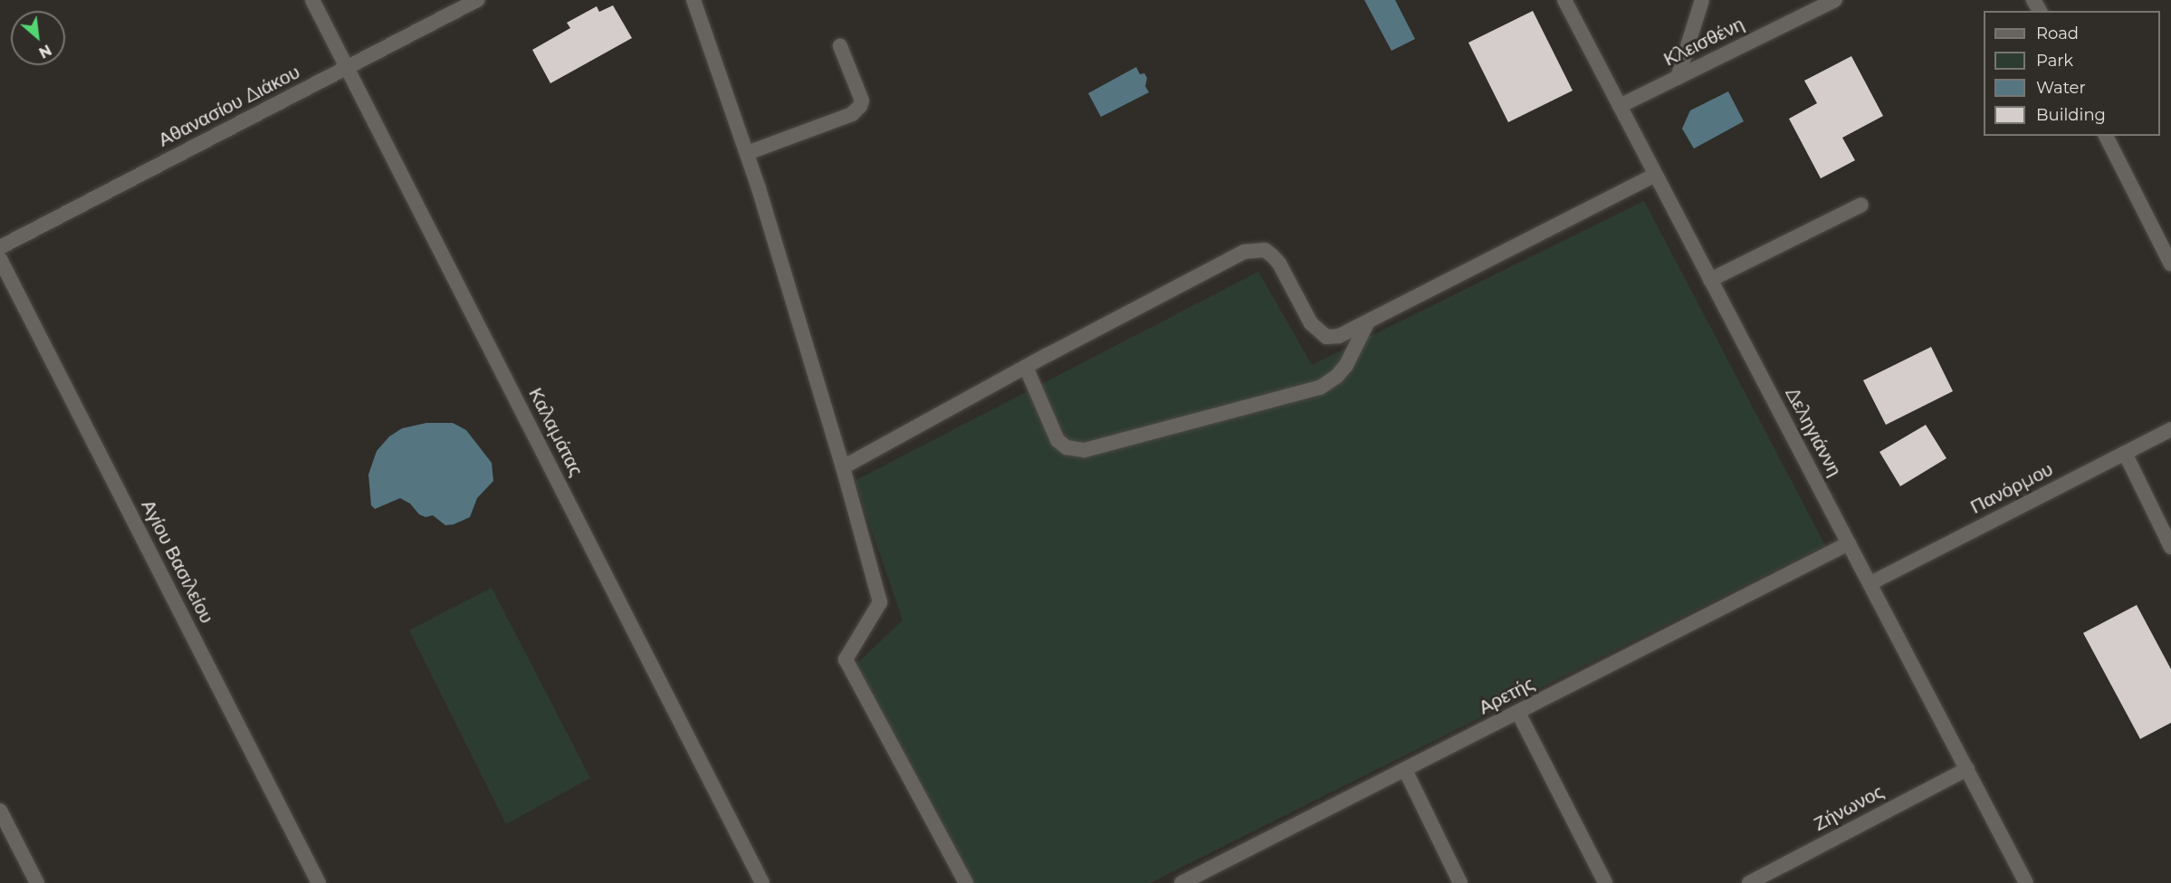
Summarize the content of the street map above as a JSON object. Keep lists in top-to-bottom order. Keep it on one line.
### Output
{"streets":{"street":["Κλεισθένη","Αθανασίου Διάκου","Καλαμάτας","Δεληγιάννη","Πανόρμου","Αγίου Βασιλείου","Αρετής","Ζήνωνος"]},"crossings":[["Κλεισθένη","Δεληγιάννη"],["Αθανασίου Διάκου","Καλαμάτας"],["Δεληγιάννη","Πανόρμου"],["Δεληγιάννη","Αρετής"],["Δεληγιάννη","Ζήνωνος"]],"legend":["Road","Park","Water","Building"],"north":"bottom right"}
